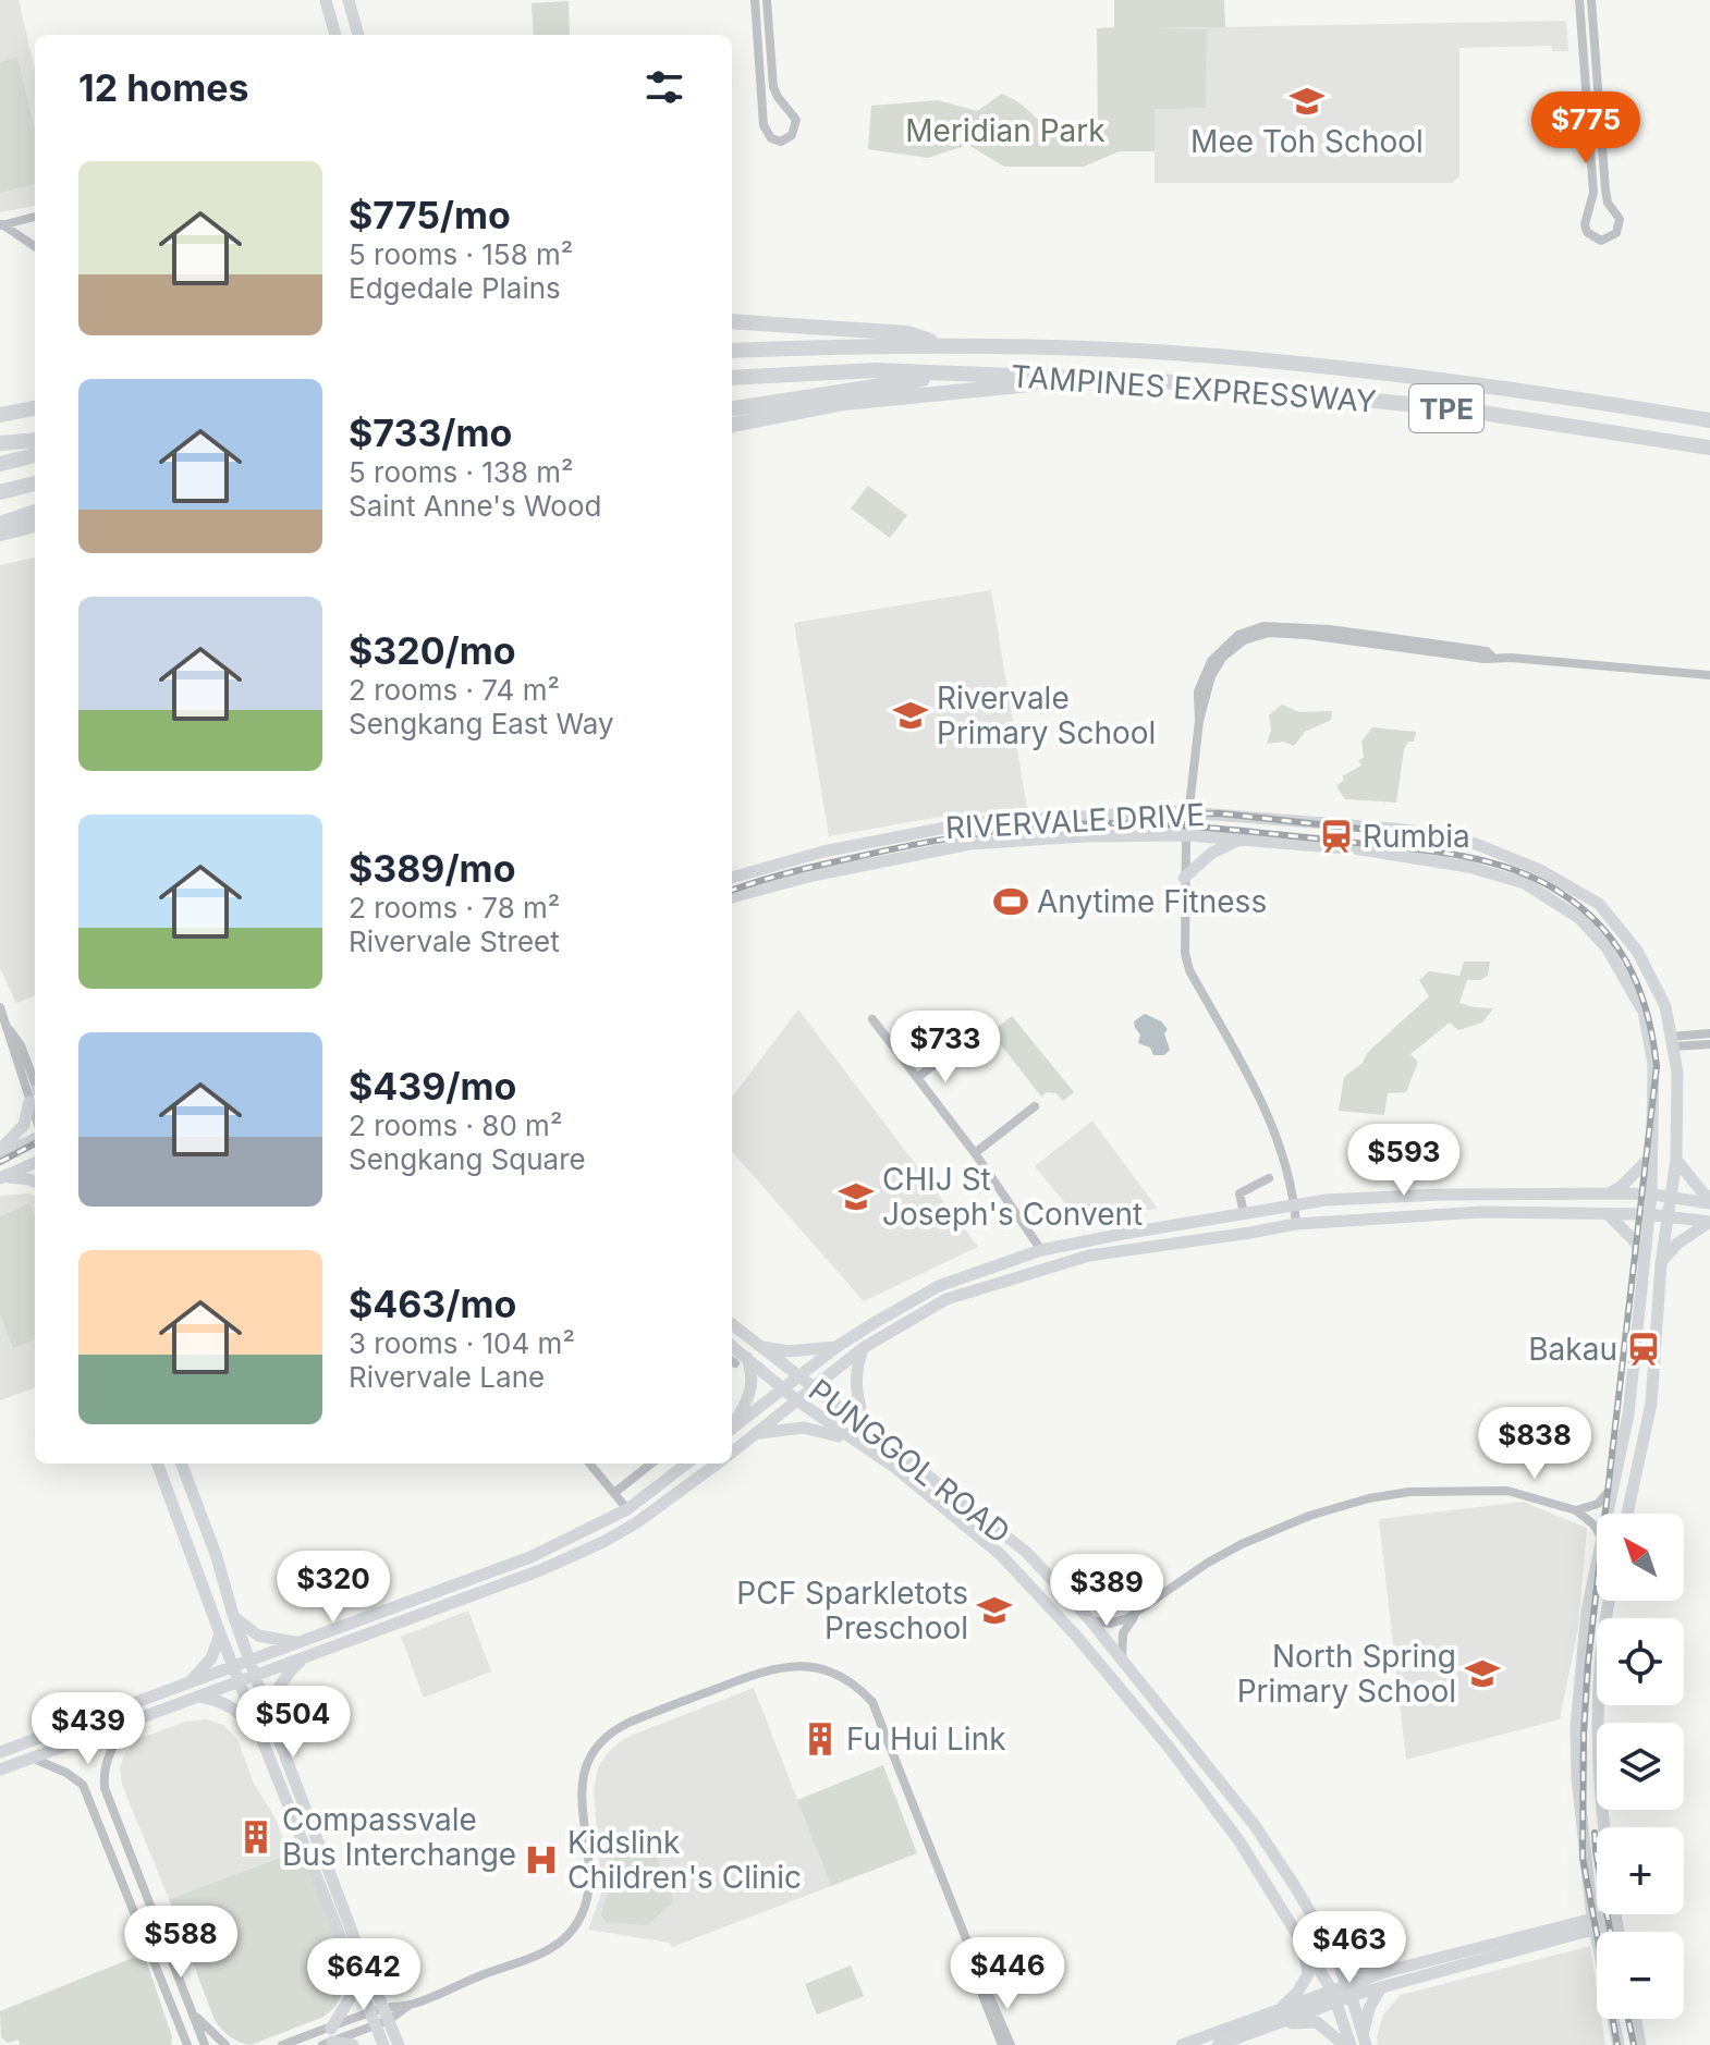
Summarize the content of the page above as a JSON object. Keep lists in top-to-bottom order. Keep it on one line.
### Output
{"streets":{"highway":["TAMPINES EXPRESSWAY","TPE"],"main road":["RIVERVALE DRIVE","PUNGGOL ROAD"]},"parks":["Meridian Park"],"places":{"school or university":["Mee Toh School","Rivervale Primary School","CHIJ St Joseph's Convent","PCF Sparkletots Preschool","North Spring Primary School"],"station":["Rumbia","Bakau"],"sports":["Anytime Fitness"],"building":["Fu Hui Link","Compassvale Bus Interchange"],"hospital":["Kidslink Children's Clinic"]},"north":"top left","page":{"heading":"12 homes","price":["$775","$733","$593","$838","$320","$389","$504","$439","$588","$463","$446","$642"],"list":[{"name":"$775/mo","note":"5 rooms · 158 m² · Edgedale Plains"},{"name":"$733/mo","note":"5 rooms · 138 m² · Saint Anne's Wood"},{"name":"$320/mo","note":"2 rooms · 74 m² · Sengkang East Way"},{"name":"$389/mo","note":"2 rooms · 78 m² · Rivervale Street"},{"name":"$439/mo","note":"2 rooms · 80 m² · Sengkang Square"},{"name":"$463/mo","note":"3 rooms · 104 m² · Rivervale Lane"}],"map_buttons":["+","−"]}}
